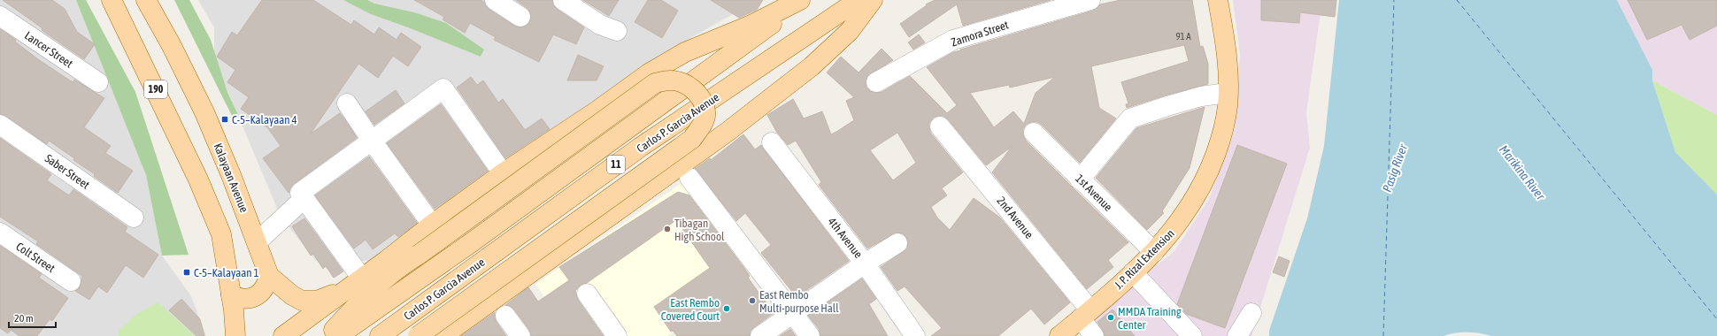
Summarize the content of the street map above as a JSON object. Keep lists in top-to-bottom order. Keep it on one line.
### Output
{"streets":{"main road":["190","Carlos P. Garcia Avenue","11","Kalayaan Avenue","J. P. Rizal Extension"],"street":["Zamora Street","Lancer Street","Saber Street","1st Avenue","2nd Avenue","4th Avenue","Colt Street"]},"crossings":[["1st Avenue","J. P. Rizal Extension"],["2nd Avenue","J. P. Rizal Extension"]],"water":["Pasig River","Marikina River"],"places":{"transit":["C-5–Kalayaan 4","C-5–Kalayaan 1"],"other":["Tibagan High School","East Rembo Multi-purpose Hall","East Rembo Covered Court","MMDA Training Center"]},"house_numbers":["91 A"],"scale_bar":"20 m"}
